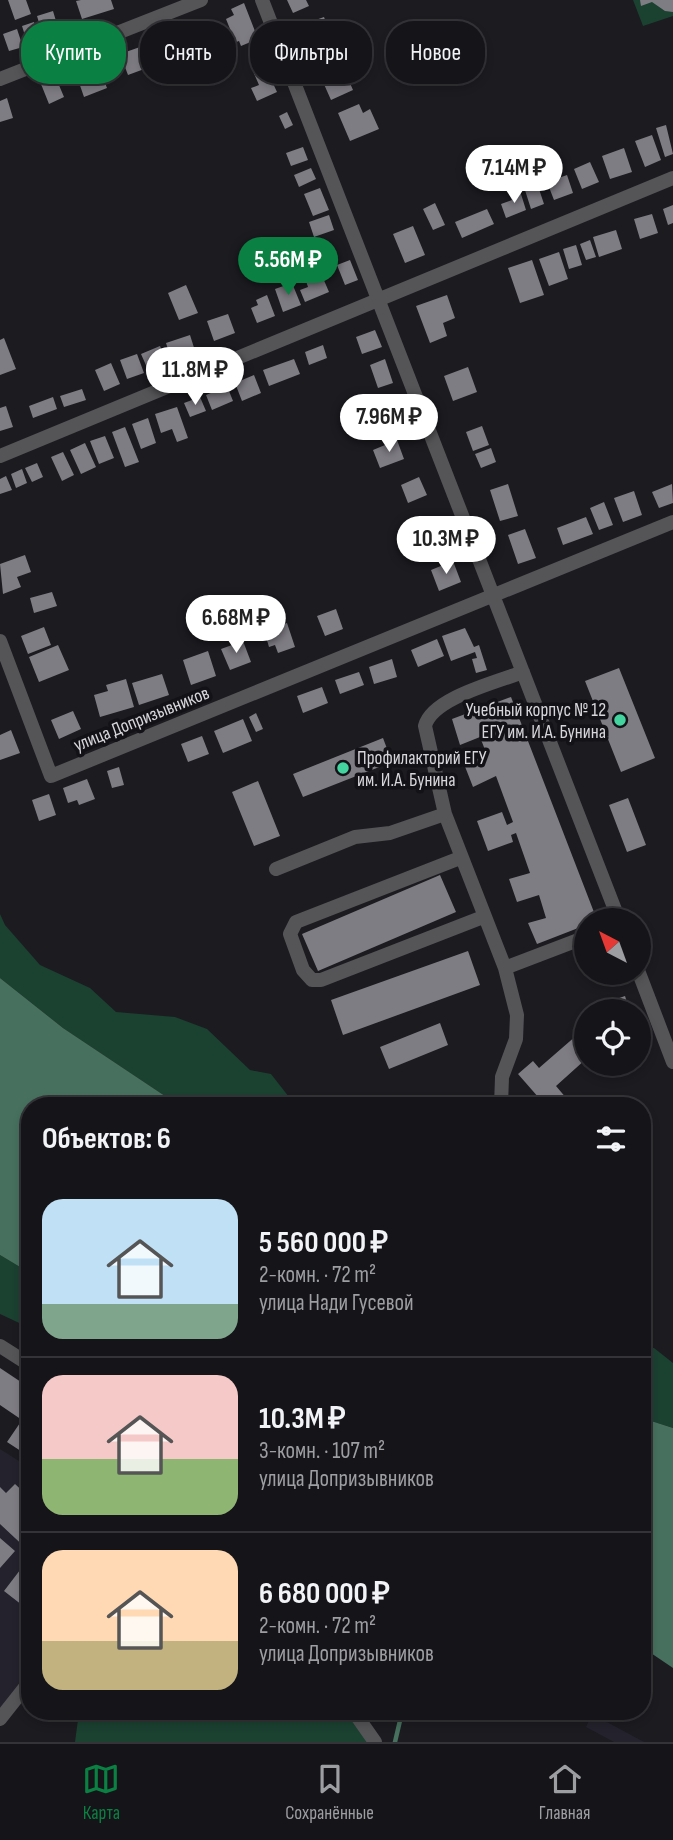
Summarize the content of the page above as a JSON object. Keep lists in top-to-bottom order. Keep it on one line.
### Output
{"streets":{"street":["улица Допризывников"]},"places":["Учебный корпус № 12 ЕГУ им. И.А. Бунина","Профилакторий ЕГУ им. И.А. Бунина"],"north":"top left","page":{"chip":["Купить","Снять","Фильтры","Новое"],"price":["7.14M ₽","5.56M ₽","11.8M ₽","7.96M ₽","10.3M ₽","6.68M ₽"],"heading":"Объектов: 6","list":[{"name":"5 560 000 ₽","note":"2-комн. · 72 m² · улица Нади Гусевой"},{"name":"10.3M ₽","note":"3-комн. · 107 m² · улица Допризывников"},{"name":"6 680 000 ₽","note":"2-комн. · 72 m² · улица Допризывников"}],"tabs":["Карта","Сохранённые","Главная"]}}
